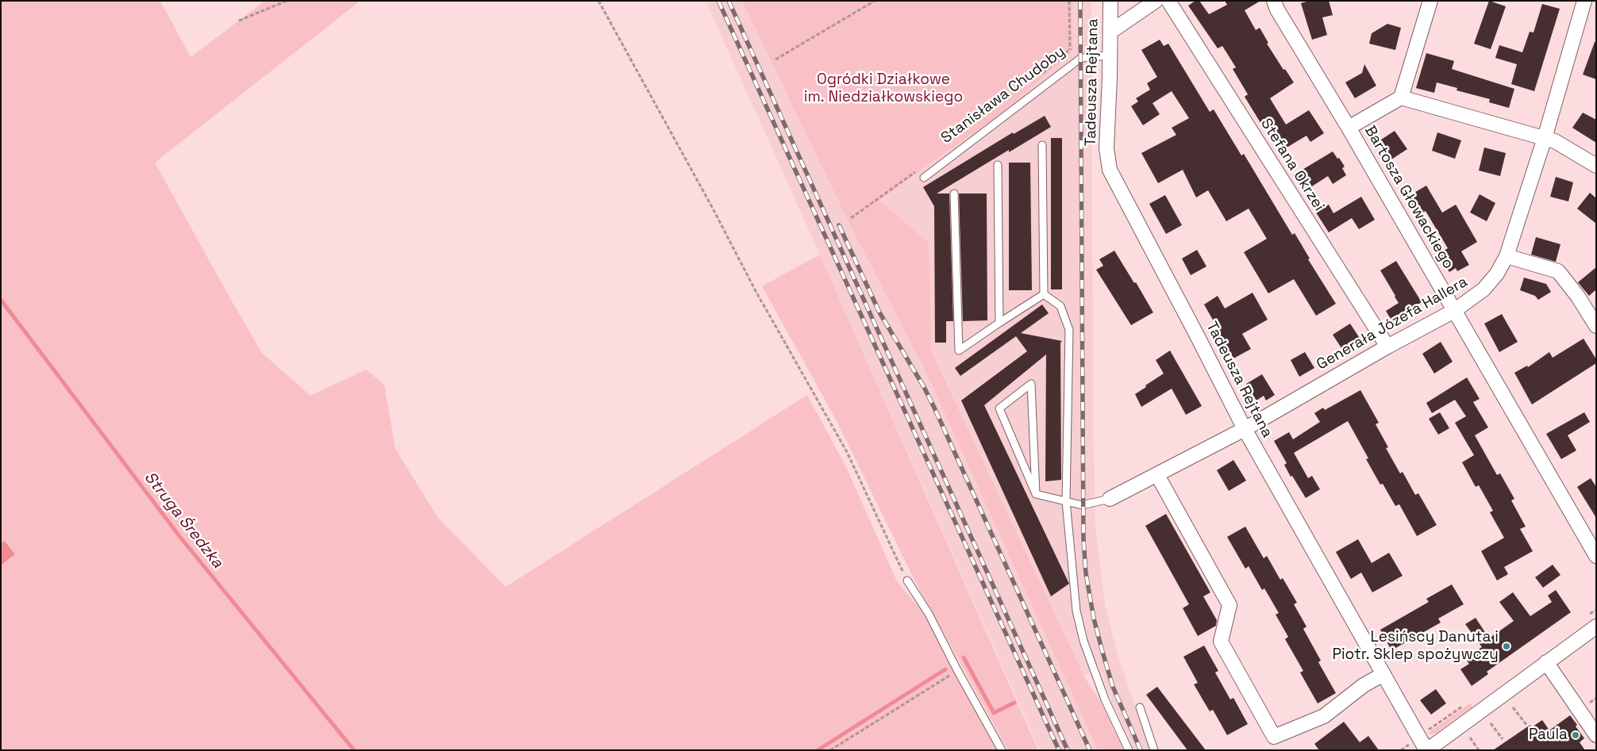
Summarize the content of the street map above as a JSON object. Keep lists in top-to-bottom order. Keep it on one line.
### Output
{"streets":{"street":["Tadeusza Rejtana","Stefana Okrzei","Bartosza Głowackiego","Generała Józefa Hallera"],"lane":["Stanisława Chudoby"]},"crossings":[["Tadeusza Rejtana","Stanisława Chudoby"],["Tadeusza Rejtana","Generała Józefa Hallera"],["Stefana Okrzei","Generała Józefa Hallera"],["Bartosza Głowackiego","Generała Józefa Hallera"]],"water":["Struga Średzka"],"parks":["Ogródki Działkowe im. Niedziałkowskiego"],"places":["Lesińscy Danuta i Piotr. Sklep spożywczy","Paula"]}
